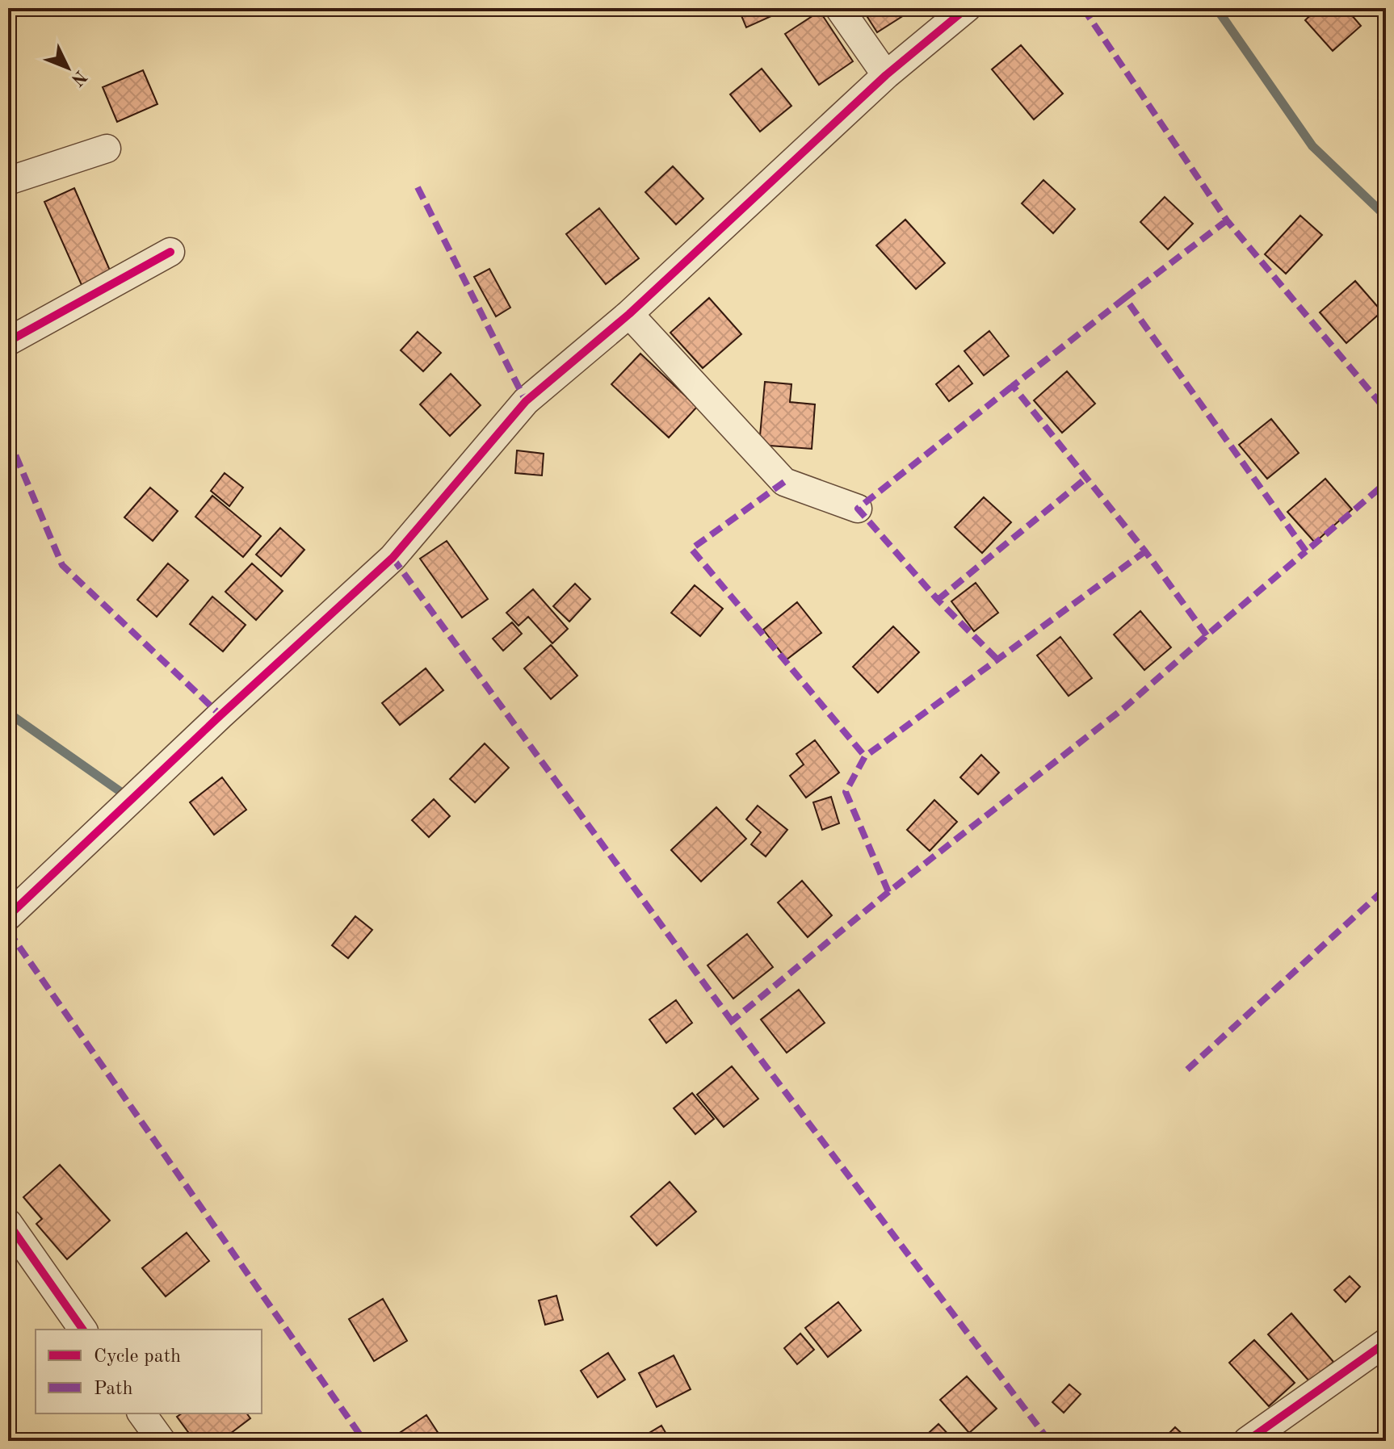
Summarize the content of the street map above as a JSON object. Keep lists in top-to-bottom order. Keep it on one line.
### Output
{"legend":["Cycle path","Path"],"north":"bottom right"}
